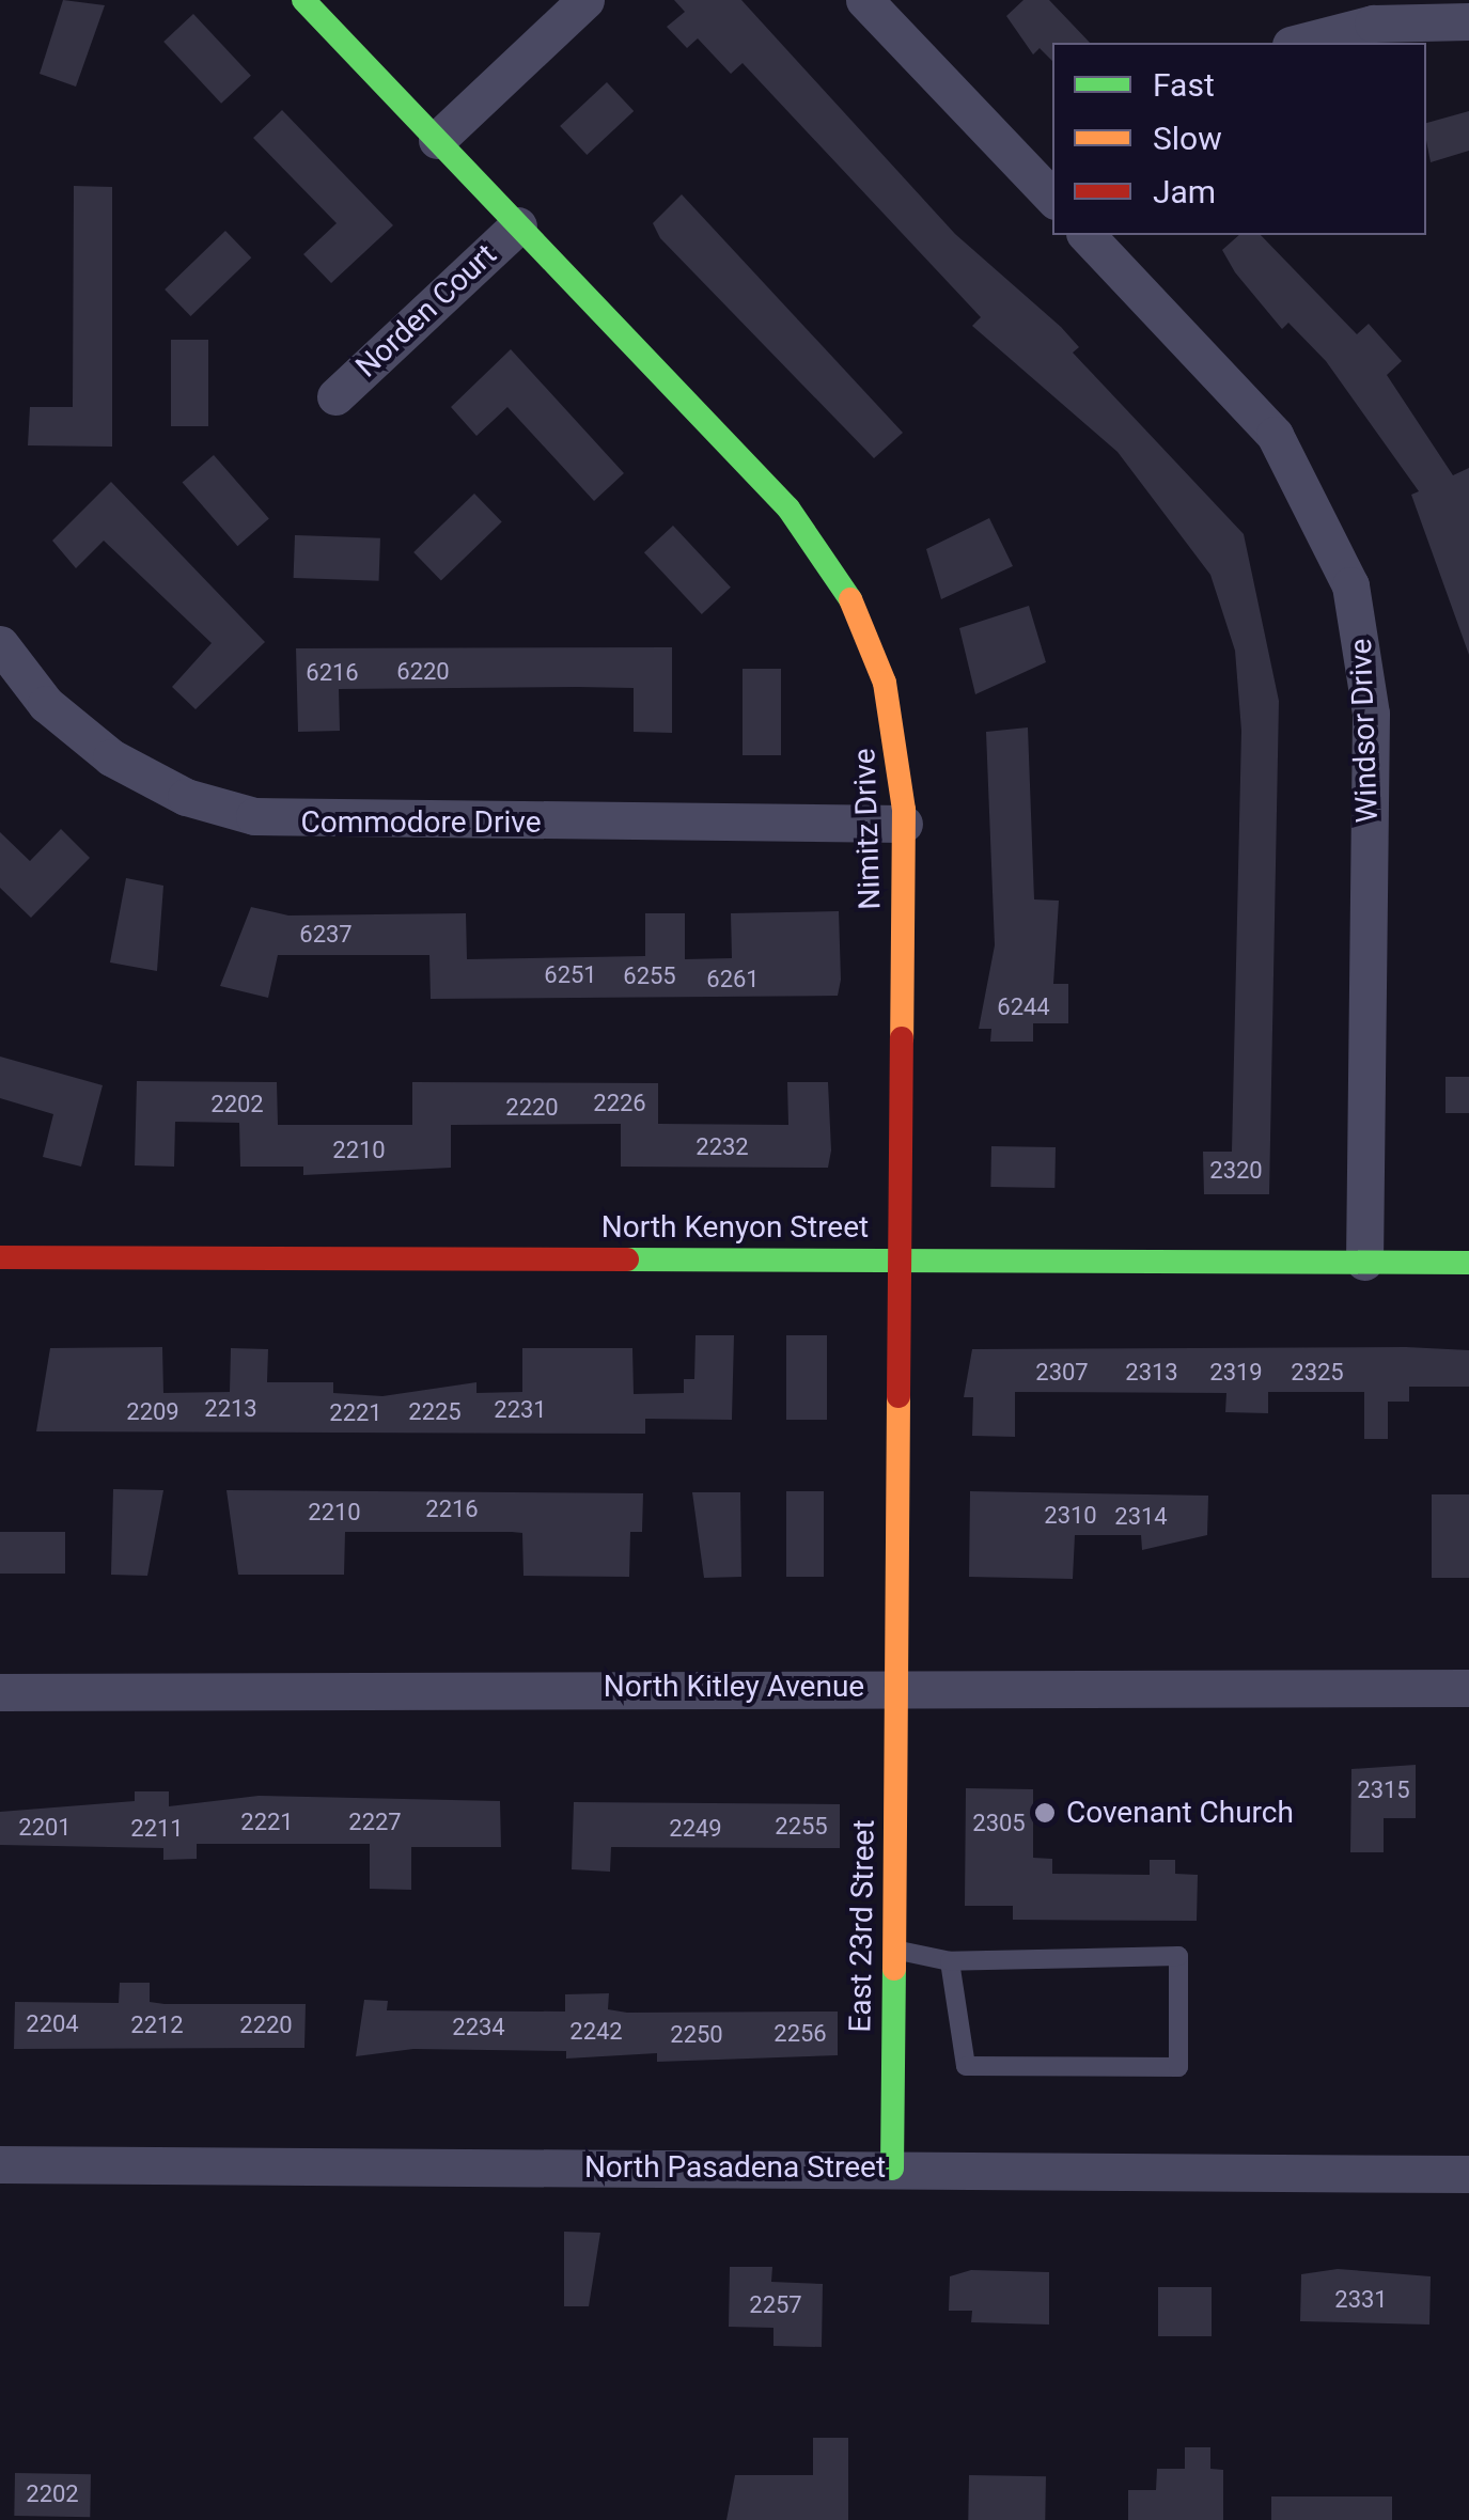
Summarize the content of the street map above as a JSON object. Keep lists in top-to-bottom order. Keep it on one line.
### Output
{"streets":{"street":["Norden Court","Windsor Drive","Commodore Drive","Nimitz Drive","North Kenyon Street","North Kitley Avenue","East 23rd Street","North Pasadena Street"]},"crossings":[["Norden Court","Nimitz Drive"],["Windsor Drive","North Kenyon Street"],["Commodore Drive","Nimitz Drive"],["Nimitz Drive","North Kenyon Street"],["Nimitz Drive","North Kitley Avenue"],["Nimitz Drive","East 23rd Street"],["North Kitley Avenue","East 23rd Street"],["East 23rd Street","North Pasadena Street"]],"places":["Covenant Church"],"house_numbers":["6220","6216","6237","6251","6255","6261","6244","2226","2202","2220","2232","2210","2320","2307","2313","2319","2325","2213","2231","2209","2225","2221","2216","2210","2310","2314","2315","2221","2227","2305","2255","2201","2211","2249","2204","2212","2220","2234","2242","2256","2250","2331","2257","2202"],"legend":["Fast","Slow","Jam"]}
